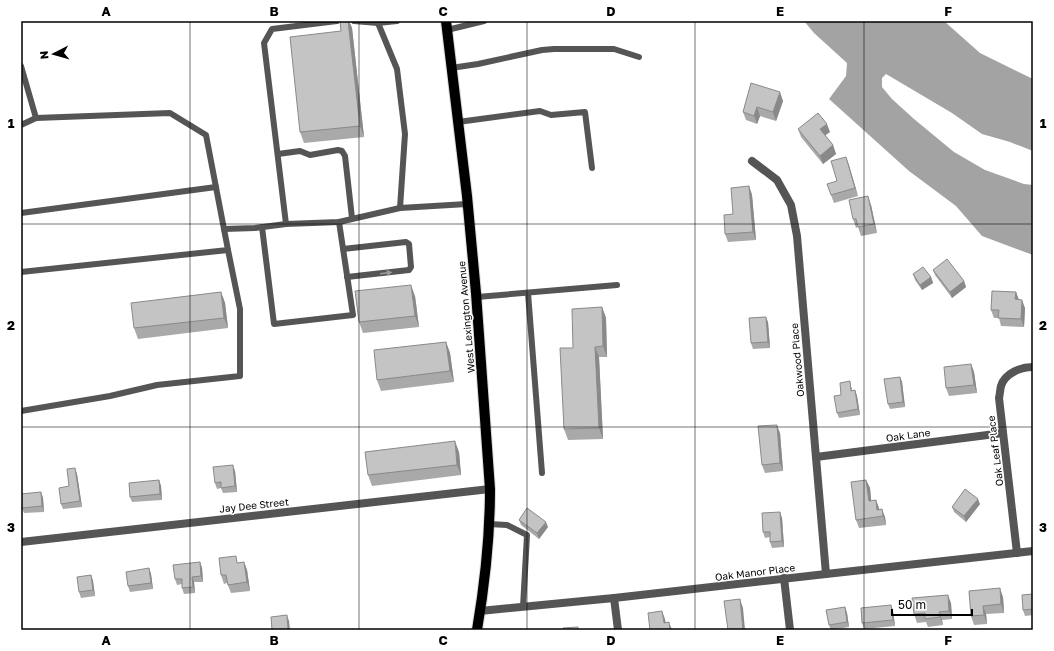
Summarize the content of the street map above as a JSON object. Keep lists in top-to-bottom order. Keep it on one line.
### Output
{"streets":{"main road":["West Lexington Avenue"],"street":["Oakwood Place","Oak Lane","Oak Leaf Place","Jay Dee Street","Oak Manor Place"]},"crossings":[["West Lexington Avenue","Jay Dee Street"],["West Lexington Avenue","Oak Manor Place"],["Oakwood Place","Oak Lane"],["Oakwood Place","Oak Manor Place"],["Oak Lane","Oak Leaf Place"],["Oak Leaf Place","Oak Manor Place"]],"scale_bar":"50 m","north":"left","grid":{"columns":["A","B","C","D","E","F"],"rows":["1","2","3"]}}
